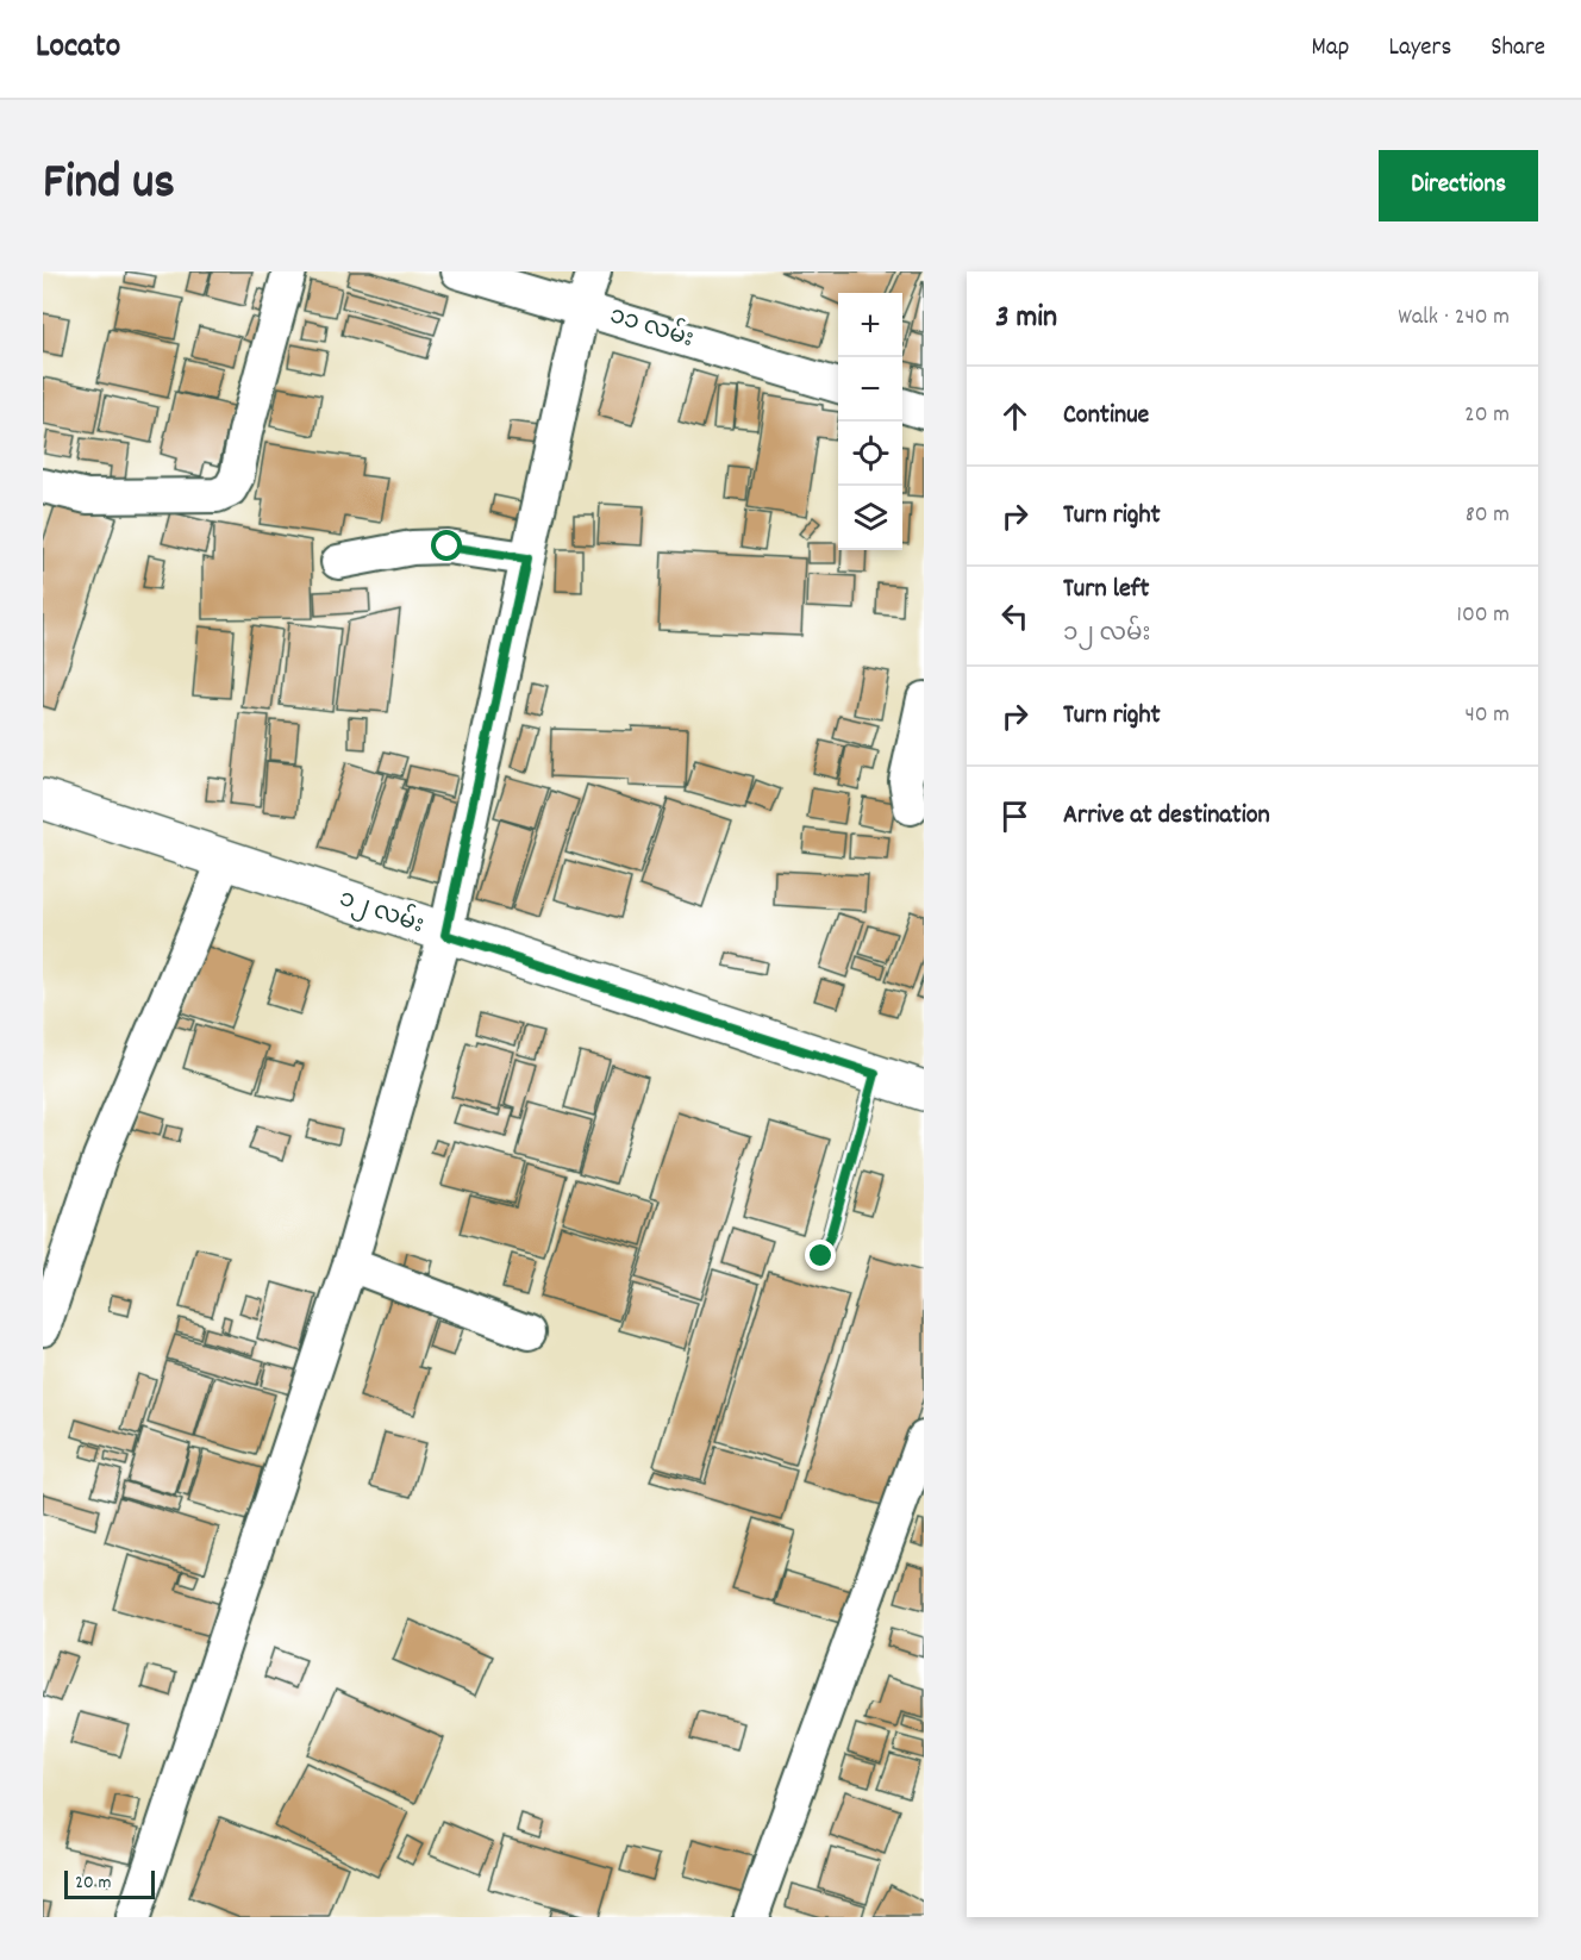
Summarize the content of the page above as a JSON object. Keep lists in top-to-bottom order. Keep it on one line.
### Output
{"streets":{"main road":["၁၂ လမ်း"],"street":["၁၁ လမ်း"]},"scale_bar":"20 m","page":{"header":"Locato","nav":["Map","Layers","Share"],"title":"Find us","buttons":"Directions","heading":["3 min","Walk · 240 m"],"map_buttons":["+","−"],"list":[["Continue","20 m"],["Turn right","80 m"],["Turn left","၁၂ လမ်း","100 m"],["Turn right","40 m"],"Arrive at destination"],"scale":"20 m"}}
